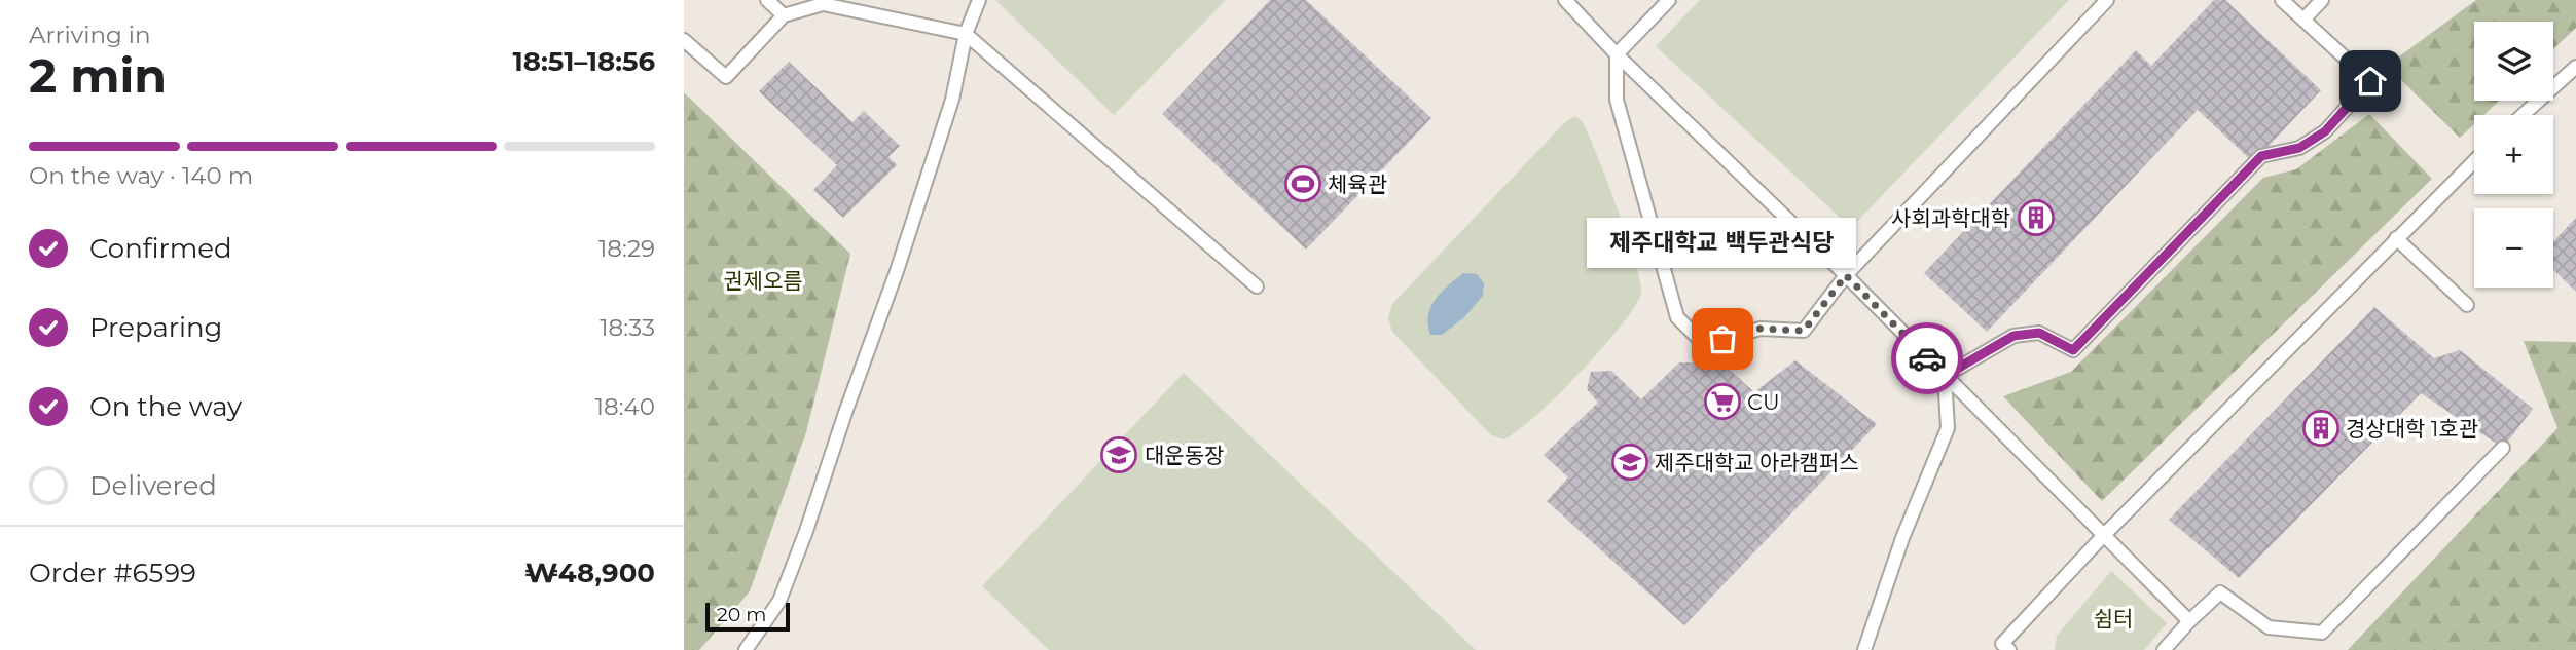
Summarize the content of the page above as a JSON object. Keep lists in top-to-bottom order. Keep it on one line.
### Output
{"parks":["권제오름","쉼터"],"places":{"sports":["체육관"],"building":["사회과학대학","경상대학 1호관"],"other":["제주대학교 백두관식당"],"supermarket":["CU"],"school or university":["대운동장","제주대학교 아라캠퍼스"]},"scale_bar":"20 m","page":{"heading":["2 min","Arriving in","18:51–18:56"],"panel":["Order #6599","₩48,900"],"map_buttons":["+","−"],"bar":"On the way · 140 m","list":[["Confirmed","18:29"],["Preparing","18:33"],["On the way","18:40"],"Delivered"],"bubble":"제주대학교 백두관식당","scale":"20 m"}}
